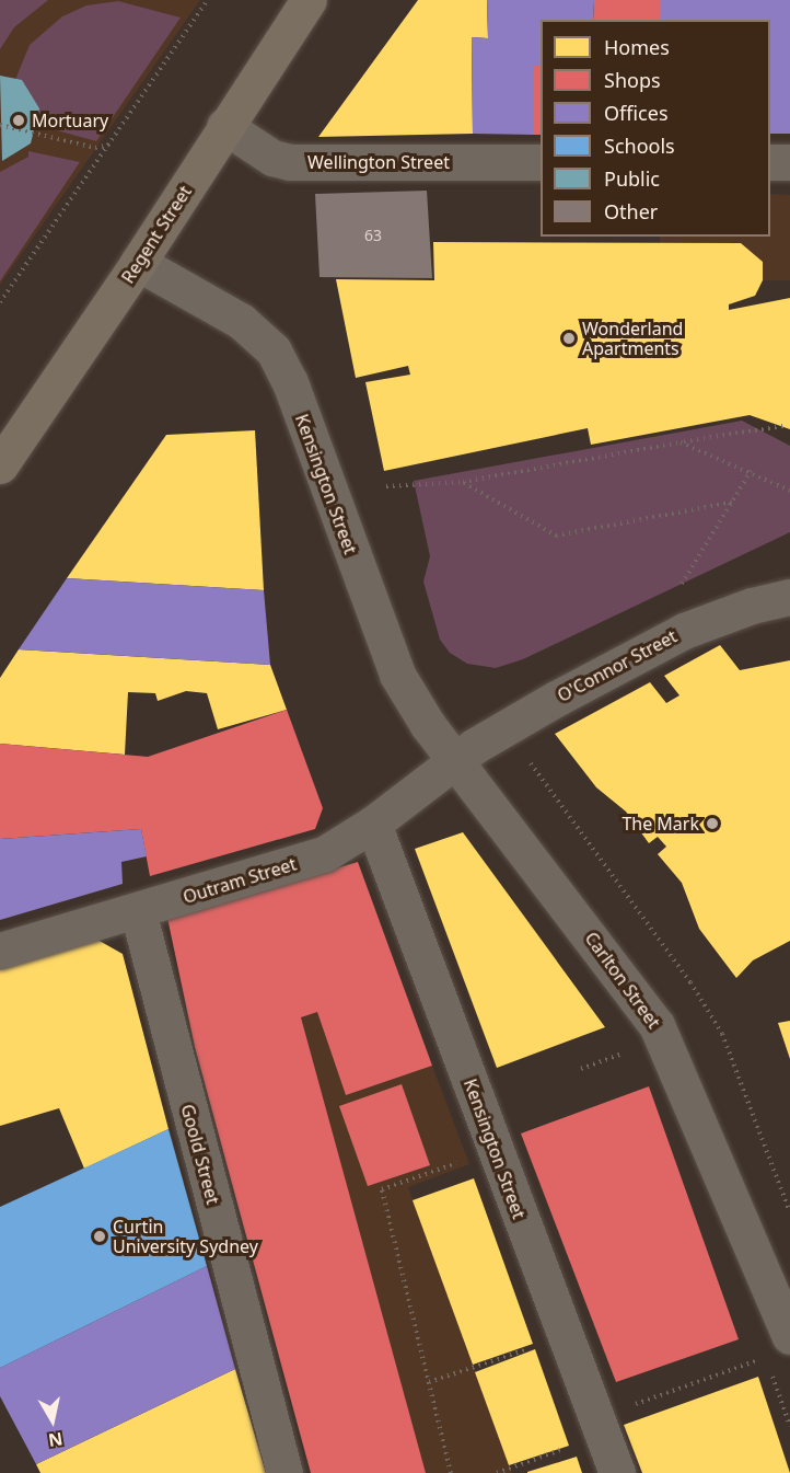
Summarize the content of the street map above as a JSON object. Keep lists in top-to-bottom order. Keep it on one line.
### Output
{"streets":{"main road":["Regent Street"],"street":["Wellington Street","Kensington Street","O'Connor Street","Outram Street","Carlton Street","Goold Street"]},"crossings":[["Wellington Street","Regent Street"],["Regent Street","Kensington Street"],["Kensington Street","O'Connor Street"],["Kensington Street","Outram Street"],["Kensington Street","Carlton Street"],["O'Connor Street","Outram Street"],["O'Connor Street","Carlton Street"],["Outram Street","Carlton Street"],["Outram Street","Goold Street"]],"places":["Mortuary","Wonderland Apartments","The Mark","Curtin University Sydney"],"house_numbers":["63"],"legend":["Homes","Shops","Offices","Schools","Public","Other"],"north":"bottom"}
